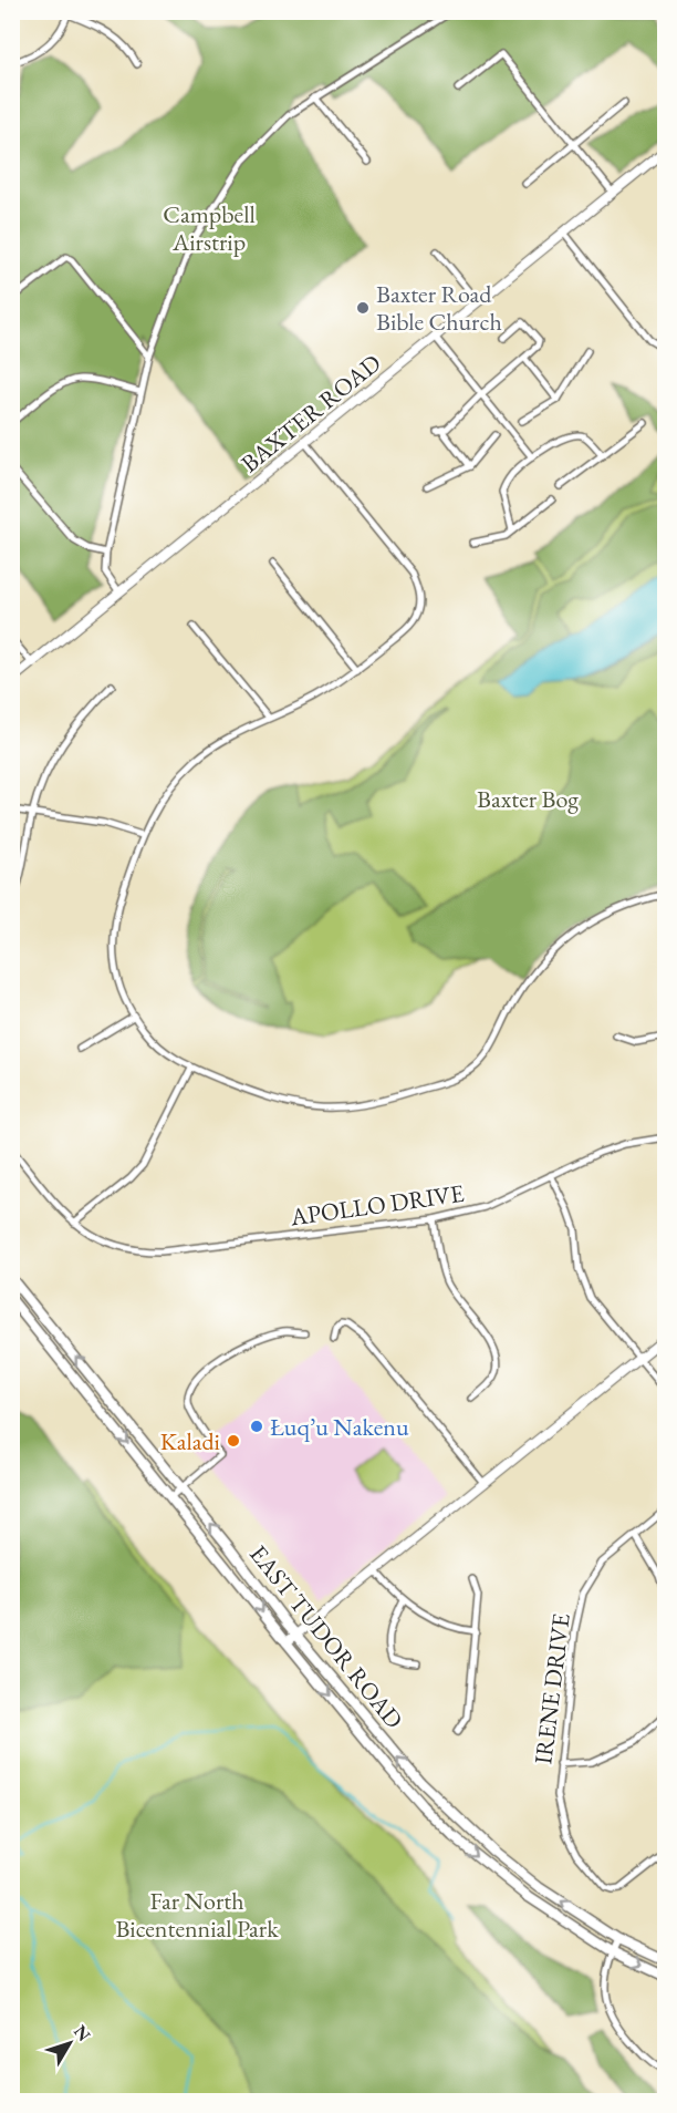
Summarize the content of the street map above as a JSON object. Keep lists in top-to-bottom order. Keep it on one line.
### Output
{"streets":{"main road":["EAST TUDOR ROAD"],"street":["BAXTER ROAD","APOLLO DRIVE","IRENE DRIVE"]},"parks":["Campbell Airstrip","Baxter Bog","Far North Bicentennial Park"],"places":["Baxter Road Bible Church","Łuq’u Nakenu","Kaladi"],"north":"top right"}
